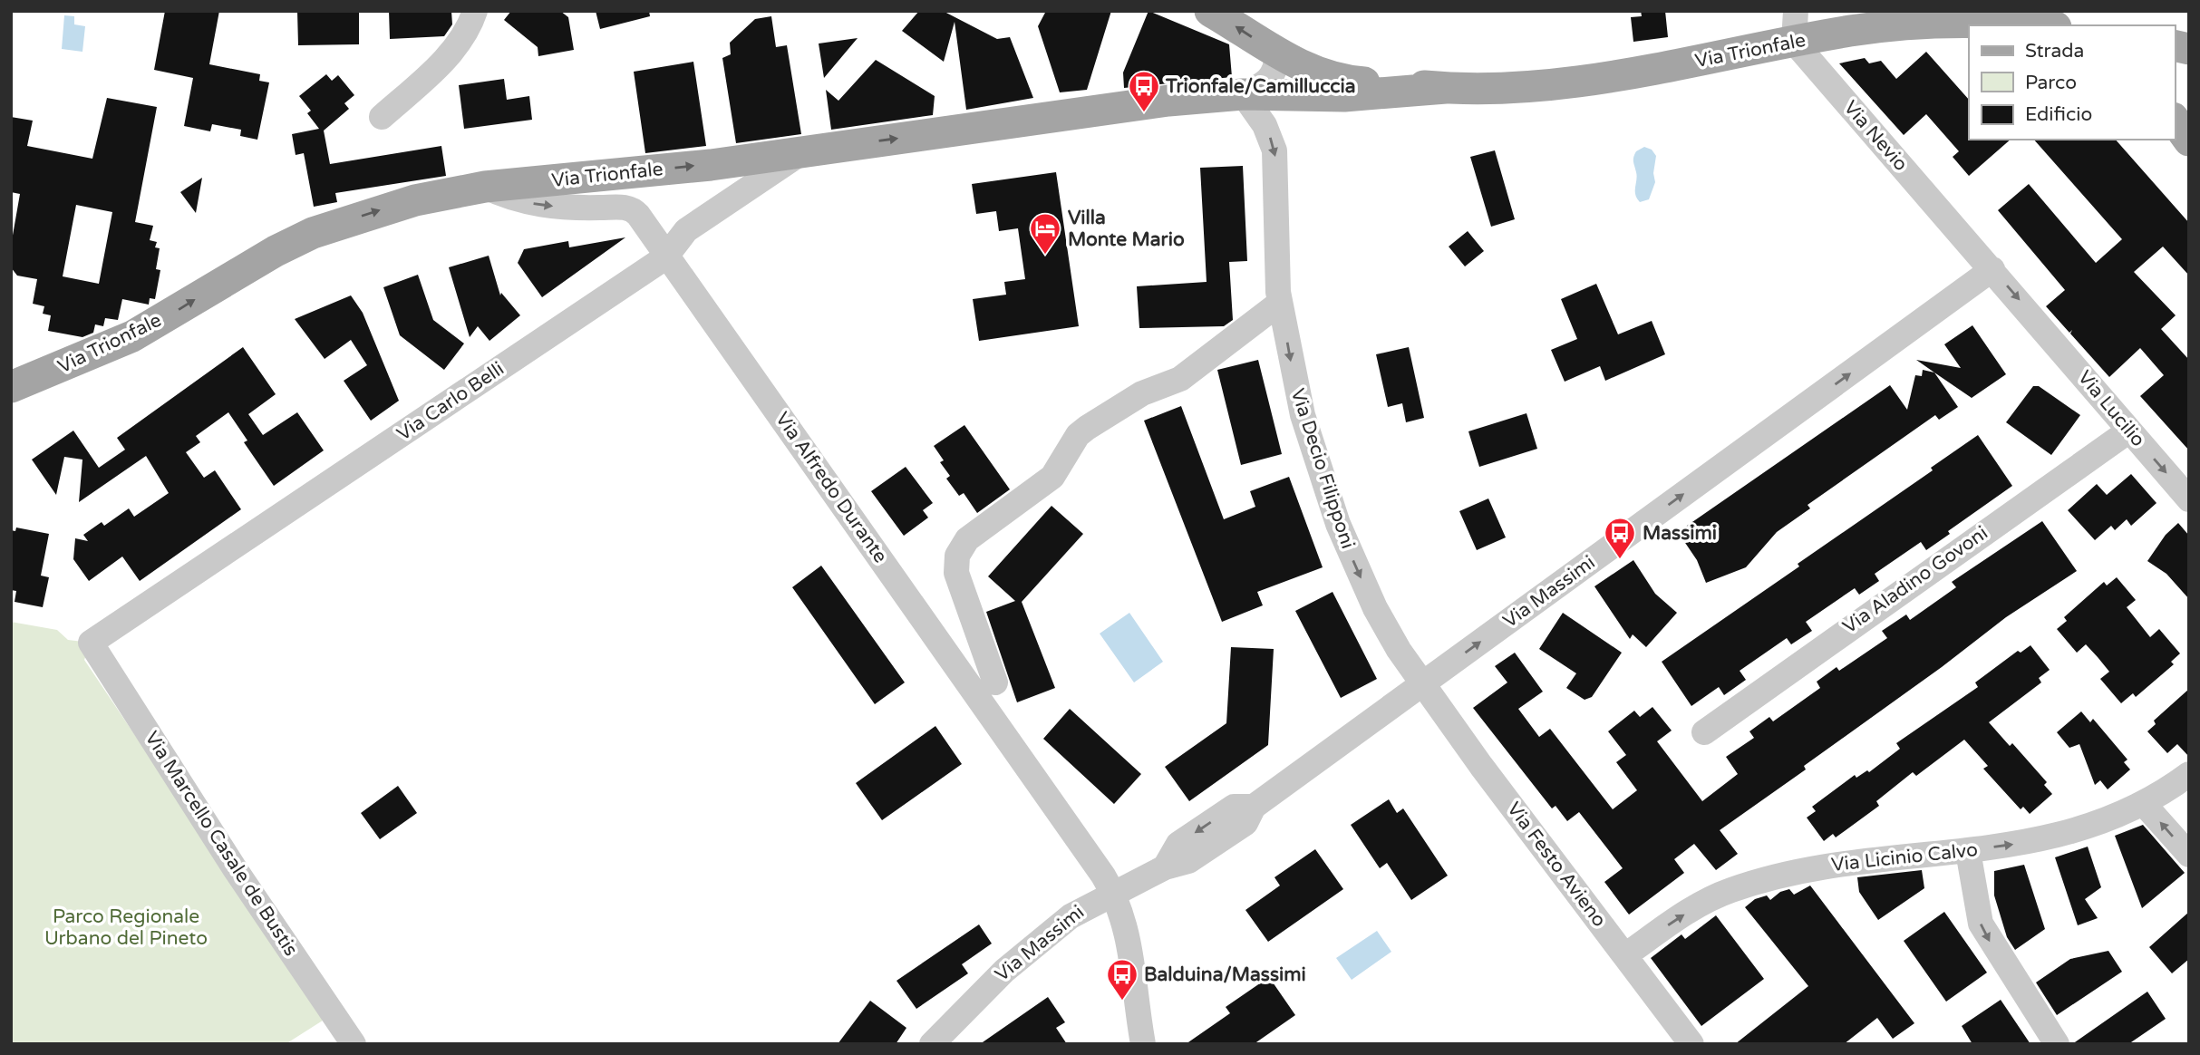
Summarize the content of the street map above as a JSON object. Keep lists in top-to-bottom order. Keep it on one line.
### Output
{"streets":{"main road":["Via Trionfale"],"street":["Via Nevio","Via Carlo Belli","Via Lucilio","Via Decio Filipponi","Via Alfredo Durante","Via Aladino Govoni","Via Massimi","Via Marcello Casale de Bustis","Via Licinio Calvo","Via Festo Avieno"]},"crossings":[["Via Trionfale","Via Nevio"],["Via Trionfale","Via Carlo Belli"],["Via Trionfale","Via Decio Filipponi"],["Via Trionfale","Via Alfredo Durante"],["Via Nevio","Via Lucilio"],["Via Nevio","Via Massimi"],["Via Carlo Belli","Via Alfredo Durante"],["Via Carlo Belli","Via Marcello Casale de Bustis"],["Via Lucilio","Via Aladino Govoni"],["Via Lucilio","Via Massimi"],["Via Decio Filipponi","Via Massimi"],["Via Decio Filipponi","Via Festo Avieno"],["Via Alfredo Durante","Via Massimi"],["Via Massimi","Via Festo Avieno"],["Via Licinio Calvo","Via Festo Avieno"]],"one_way":["Via Trionfale","Via Lucilio","Via Decio Filipponi","Via Massimi","Via Licinio Calvo"],"parks":["Parco Regionale Urbano del Pineto"],"places":{"bus stop":["Trionfale/Camilluccia","Massimi","Balduina/Massimi"],"hotel":["Villa Monte Mario"]},"legend":["Strada","Parco","Edificio"]}
